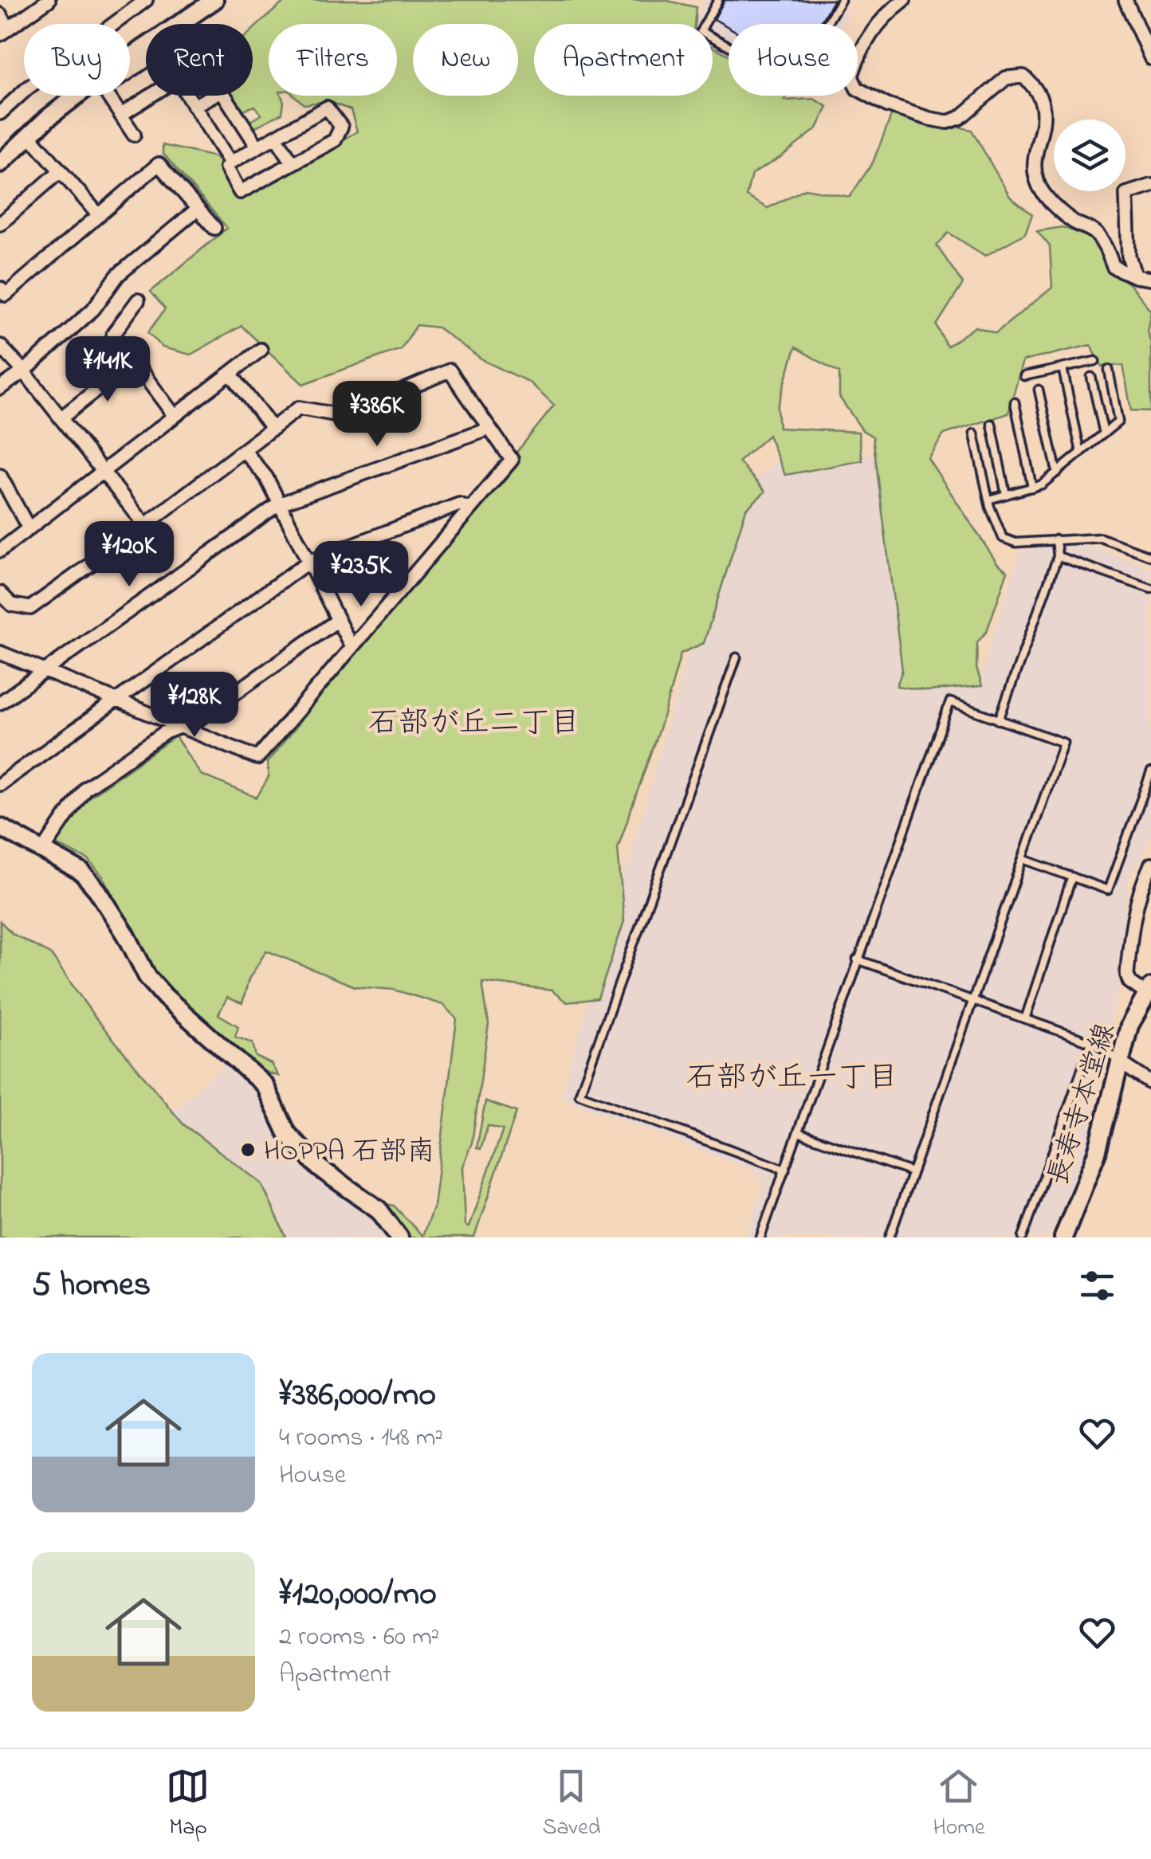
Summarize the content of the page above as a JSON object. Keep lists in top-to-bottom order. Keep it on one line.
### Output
{"streets":{"street":["長寿寺本堂線"]},"districts":["石部が丘二丁目","石部が丘一丁目"],"places":["HOPPA 石部南"],"page":{"chip":["Buy","Rent","Filters","New","Apartment","House"],"price":["¥141K","¥386K","¥120K","¥235K","¥128K"],"heading":"5 homes","list":[{"name":"¥386,000/mo","note":"4 rooms · 148 m² · House"},{"name":"¥120,000/mo","note":"2 rooms · 60 m² · Apartment"}],"tabs":["Map","Saved","Home"]}}
